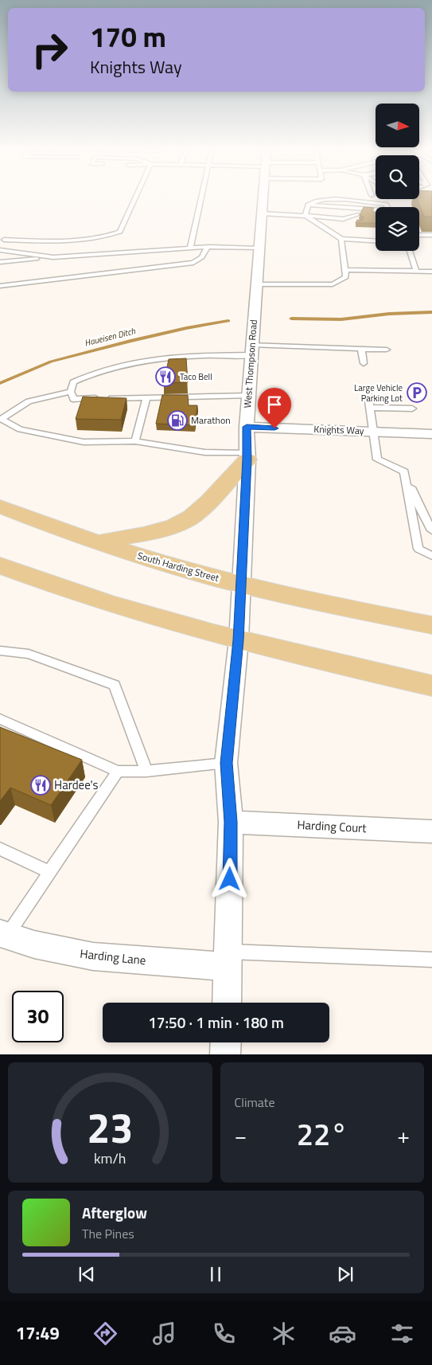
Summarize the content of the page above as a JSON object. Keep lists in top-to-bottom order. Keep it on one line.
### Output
{"streets":{"main road":["South Harding Street"],"street":["West Thompson Road","Knights Way","Harding Court","Harding Lane"]},"crossings":[["West Thompson Road","Knights Way"],["West Thompson Road","South Harding Street"],["West Thompson Road","Harding Court"],["West Thompson Road","Harding Lane"]],"water":["Haueisen Ditch"],"places":{"restaurant":["Taco Bell","Hardee's"],"parking":["Large Vehicle Parking Lot"],"fuel station":["Marathon"]},"north":"right","page":{"turn":["170 m","Knights Way"],"limit":"30","trip":"17:50 · 1 min · 180 m","tile":"Climate","heat":["−","22°","+"],"song":["Afterglow","The Pines"],"tabs":"17:49","gauge":["23","km/h"]}}
